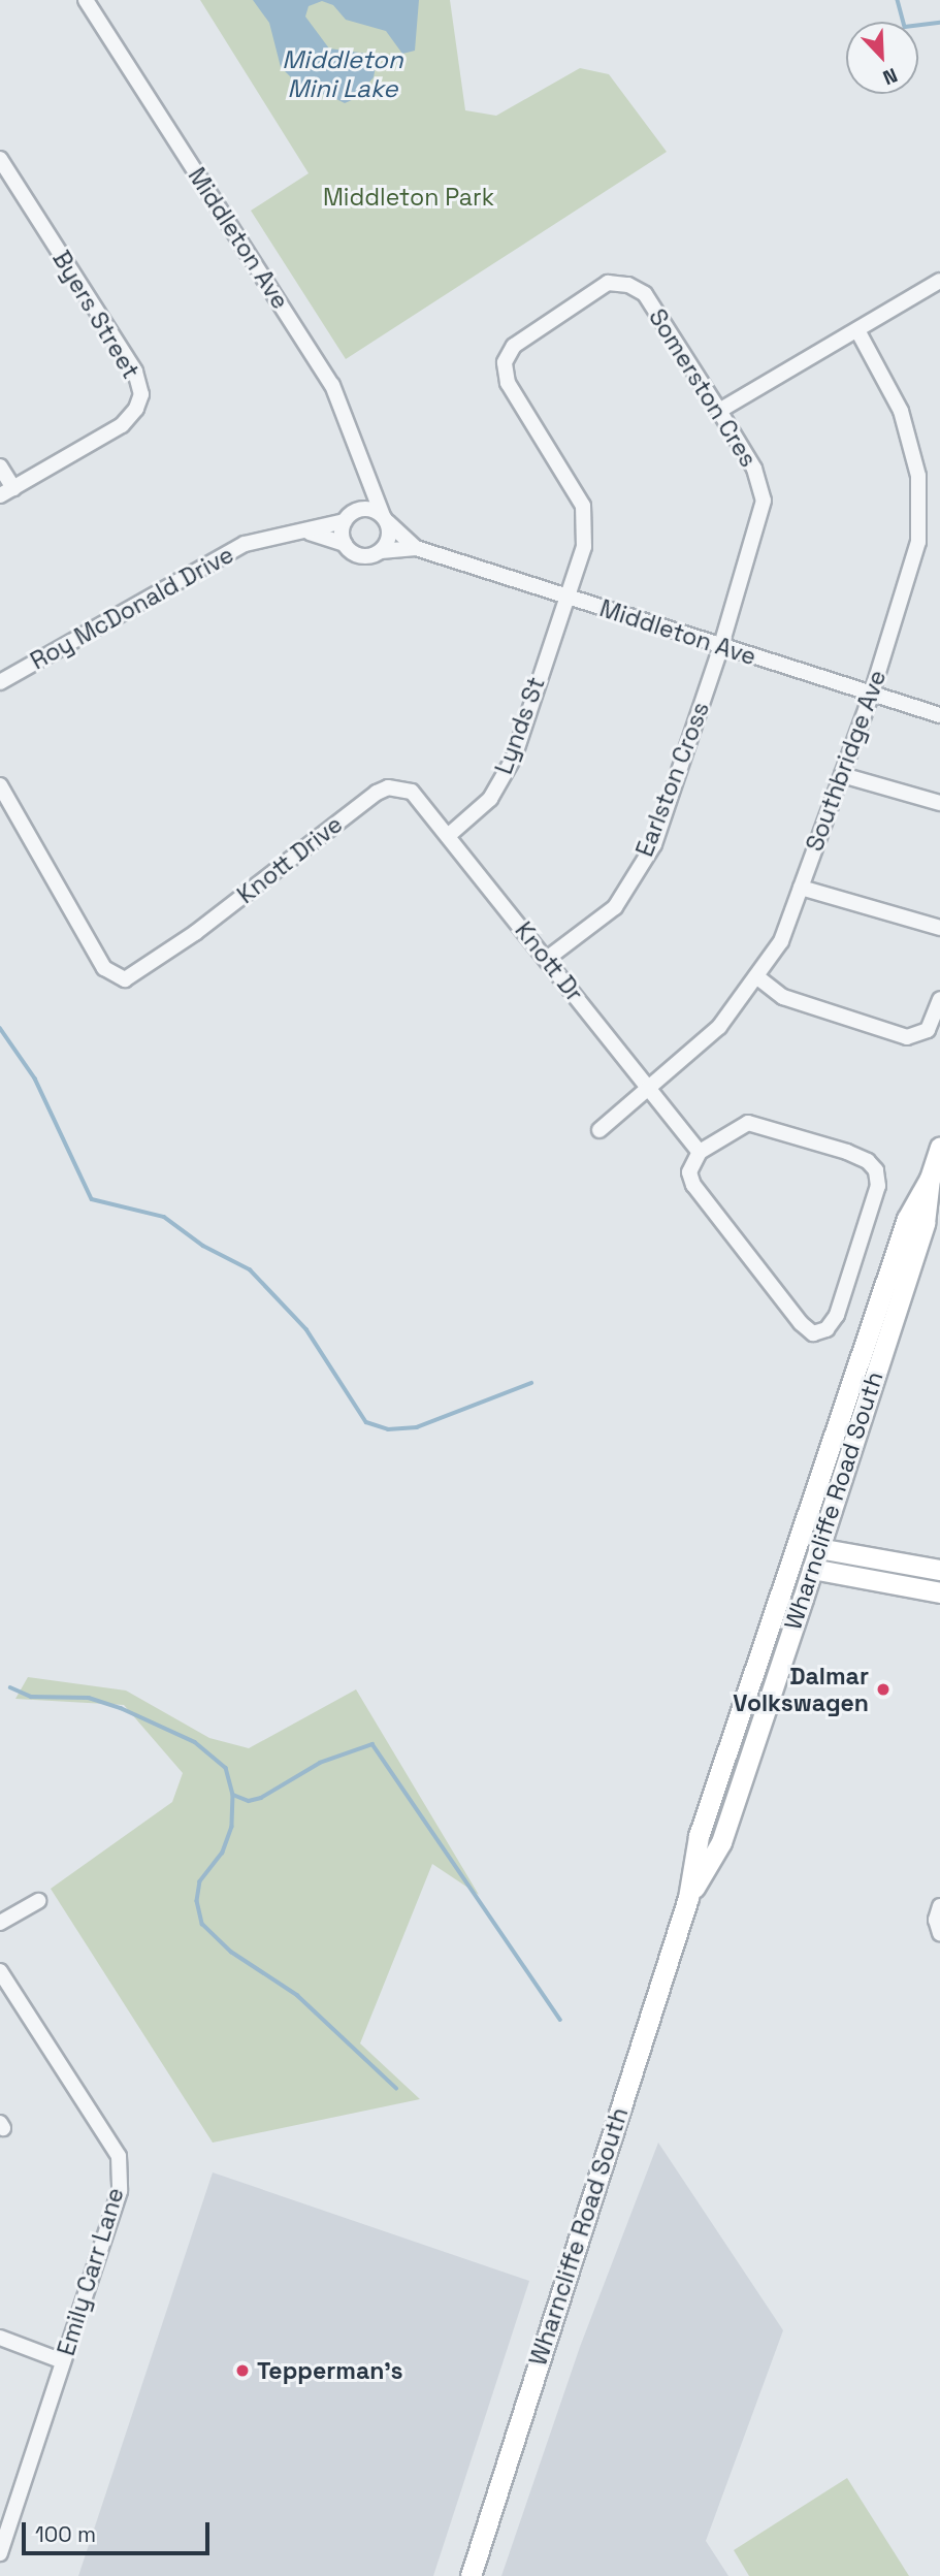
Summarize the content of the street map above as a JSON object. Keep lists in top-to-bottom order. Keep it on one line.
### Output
{"streets":{"main road":["Wharncliffe Road South"],"street":["Middleton Ave","Byers Street","Somerston Cres","Roy McDonald Drive","Lynds St","Southbridge Ave","Earlston Cross","Knott Drive","Knott Dr","Emily Carr Lane"]},"crossings":[["Middleton Ave","Somerston Cres"],["Middleton Ave","Roy McDonald Drive"],["Middleton Ave","Lynds St"],["Middleton Ave","Southbridge Ave"],["Middleton Ave","Earlston Cross"],["Somerston Cres","Lynds St"],["Somerston Cres","Earlston Cross"],["Lynds St","Knott Drive"],["Lynds St","Knott Dr"],["Southbridge Ave","Knott Dr"],["Earlston Cross","Knott Dr"],["Knott Drive","Knott Dr"]],"water":["Middleton Mini Lake"],"parks":["Middleton Park"],"places":["Dalmar Volkswagen","Tepperman's"],"scale_bar":"100 m","north":"bottom right"}
